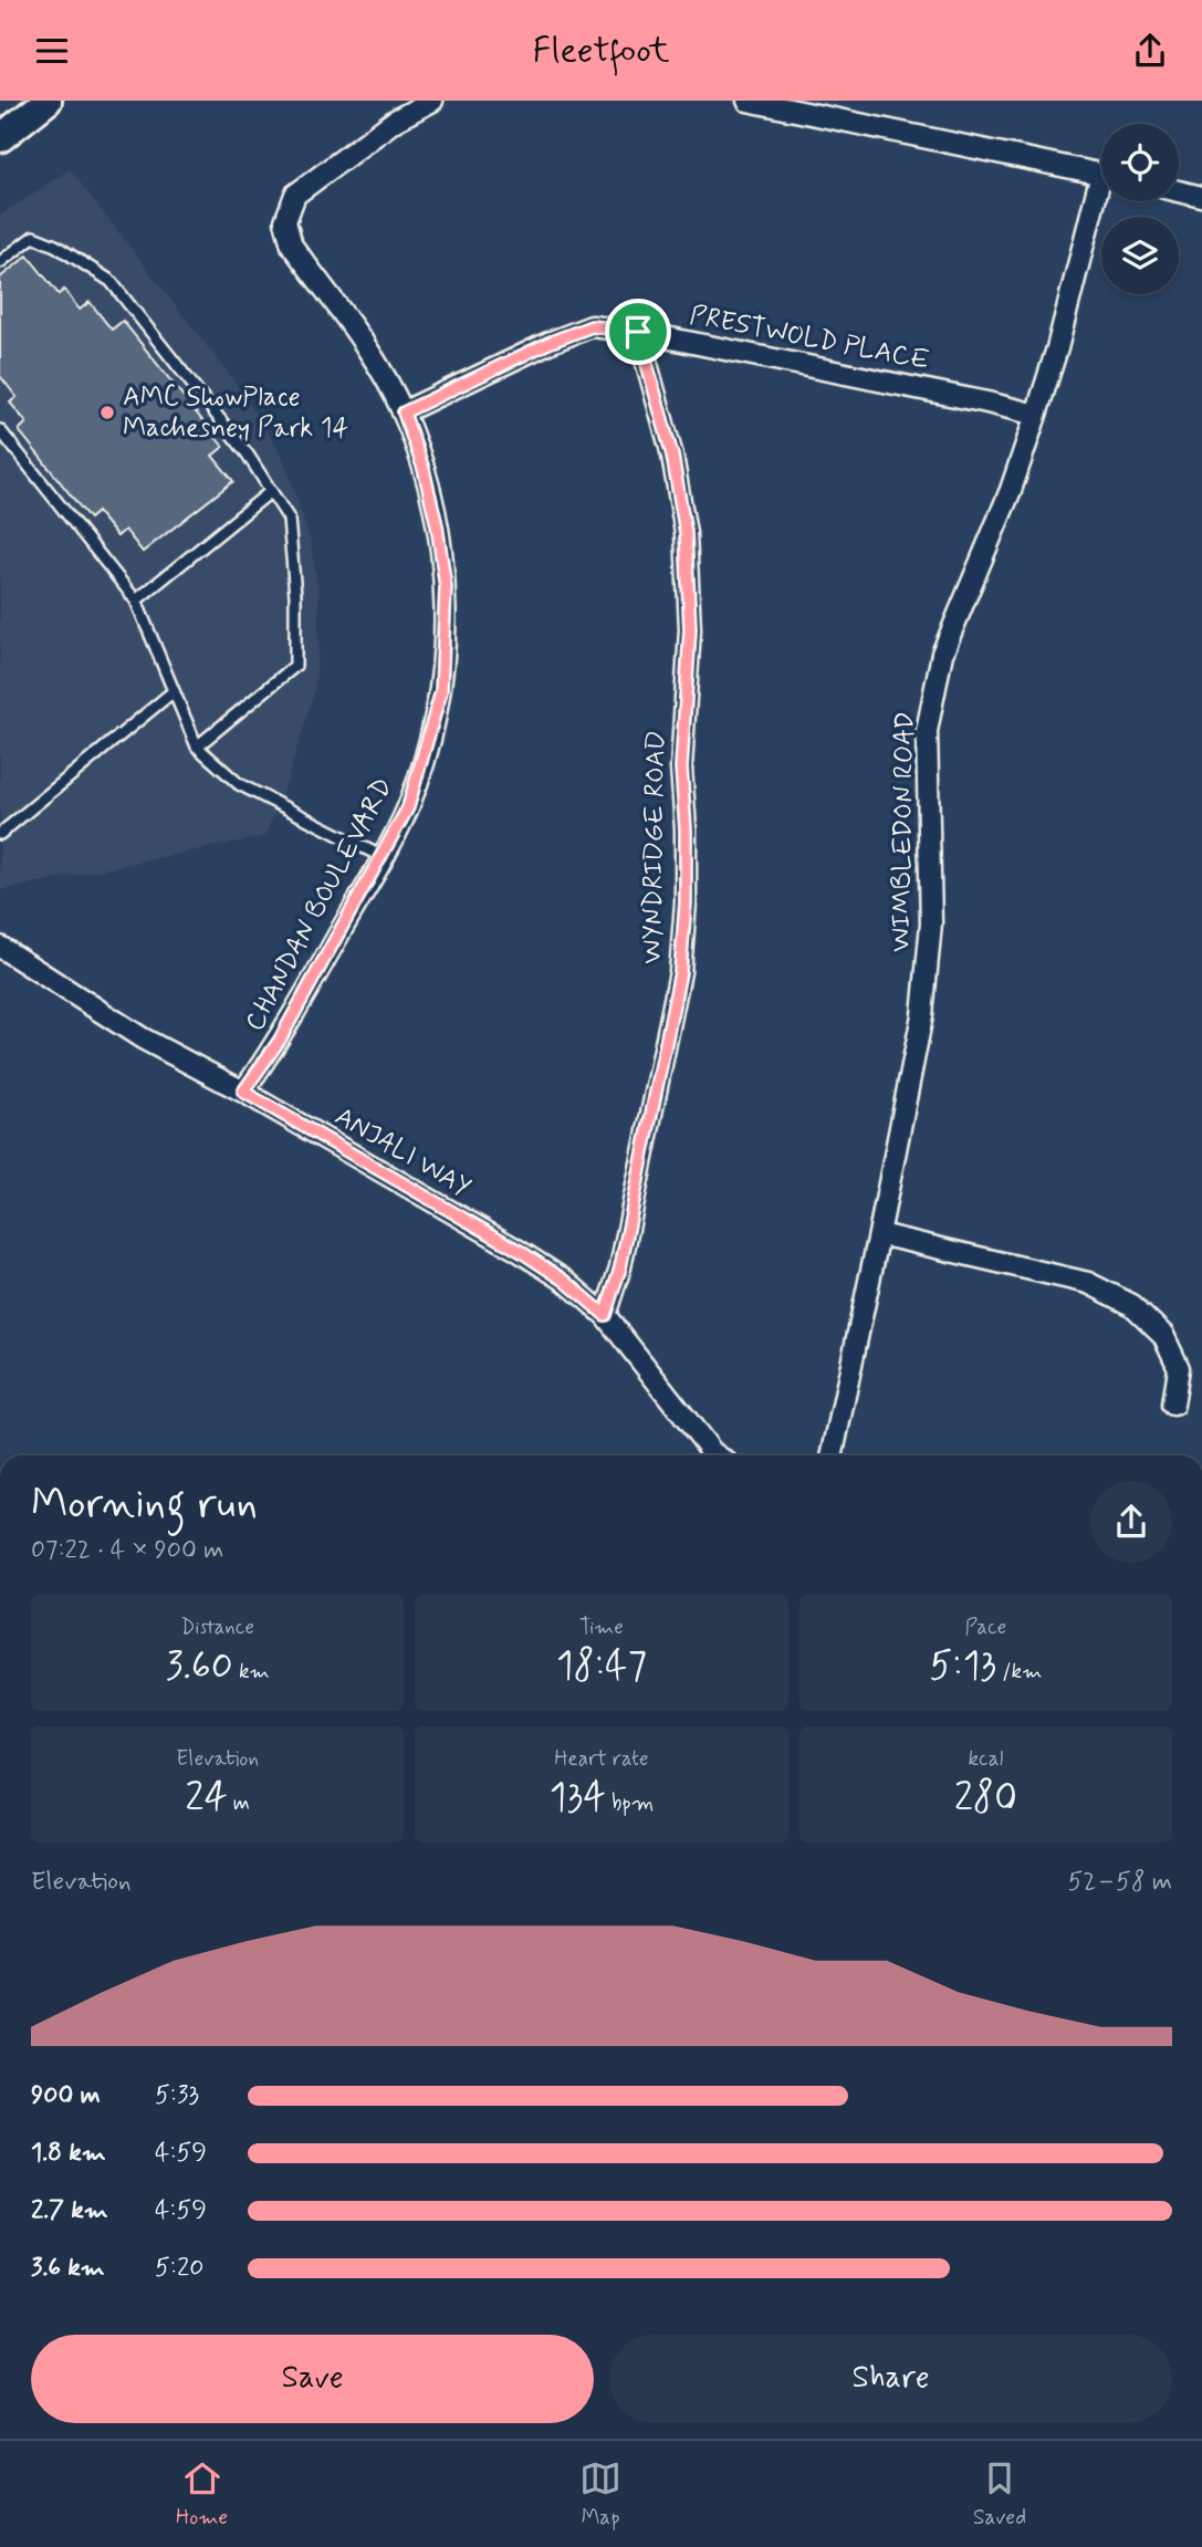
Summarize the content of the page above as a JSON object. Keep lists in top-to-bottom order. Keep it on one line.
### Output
{"streets":{"street":["PRESTWOLD PLACE","WIMBLEDON ROAD","WYNDRIDGE ROAD","CHANDAN BOULEVARD","ANJALI WAY"]},"crossings":[["PRESTWOLD PLACE","WIMBLEDON ROAD"],["PRESTWOLD PLACE","WYNDRIDGE ROAD"],["PRESTWOLD PLACE","CHANDAN BOULEVARD"],["WYNDRIDGE ROAD","ANJALI WAY"],["CHANDAN BOULEVARD","ANJALI WAY"]],"places":["AMC ShowPlace Machesney Park 14"],"page":{"header":"Fleetfoot","heading":["Morning run","07:22 · 4 × 900 m"],"stats":[["Distance","3.60 km"],["Time","18:47"],["Pace","5:13 /km"],["Elevation","24 m"],["Heart rate","134 bpm"],["kcal","280"]],"chart":["Elevation","52–58 m"],"list":[{"name":"900 m","note":"5:33"},{"name":"1.8 km","note":"4:59"},{"name":"2.7 km","note":"4:59"},{"name":"3.6 km","note":"5:20"}],"buttons":["Save","Share"],"tabs":["Home","Map","Saved"]}}
